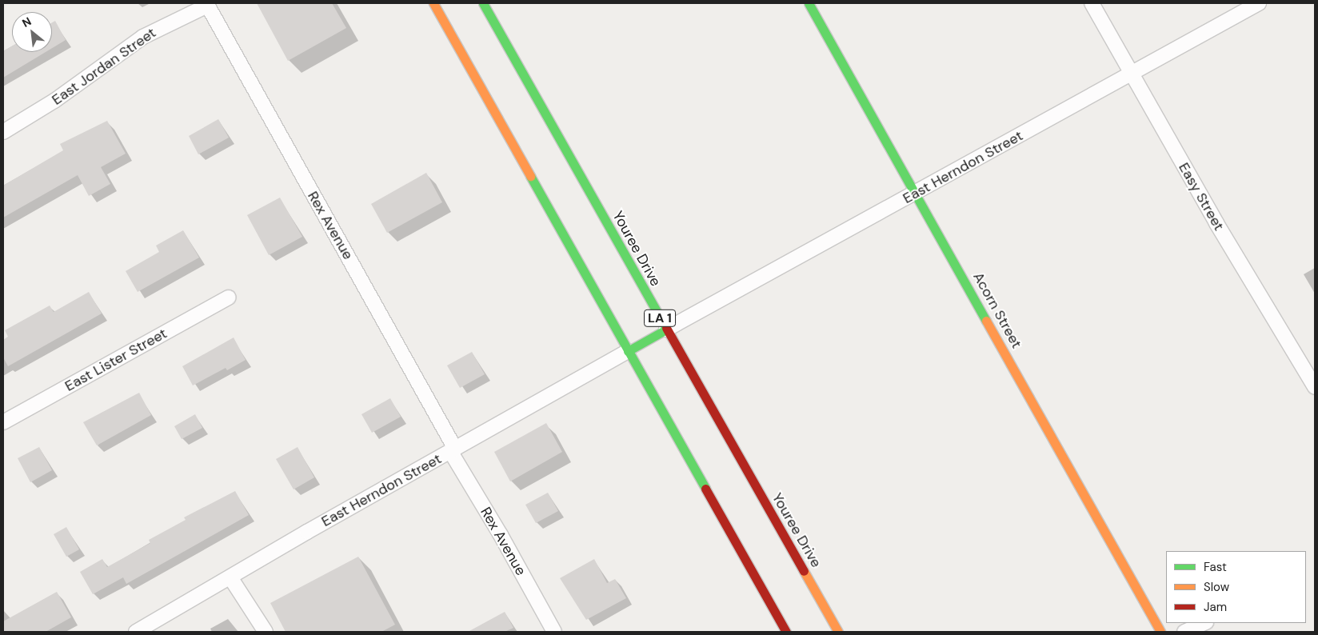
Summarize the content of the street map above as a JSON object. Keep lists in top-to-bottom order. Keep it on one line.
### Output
{"streets":{"main road":["Youree Drive","Acorn Street","LA 1"],"street":["East Jordan Street","East Herndon Street","Easy Street","Rex Avenue","East Lister Street"]},"crossings":[["East Jordan Street","Rex Avenue"],["East Herndon Street","Easy Street"],["East Herndon Street","Rex Avenue"],["East Herndon Street","Youree Drive"],["East Herndon Street","Acorn Street"]],"legend":["Fast","Slow","Jam"],"north":"top left"}
